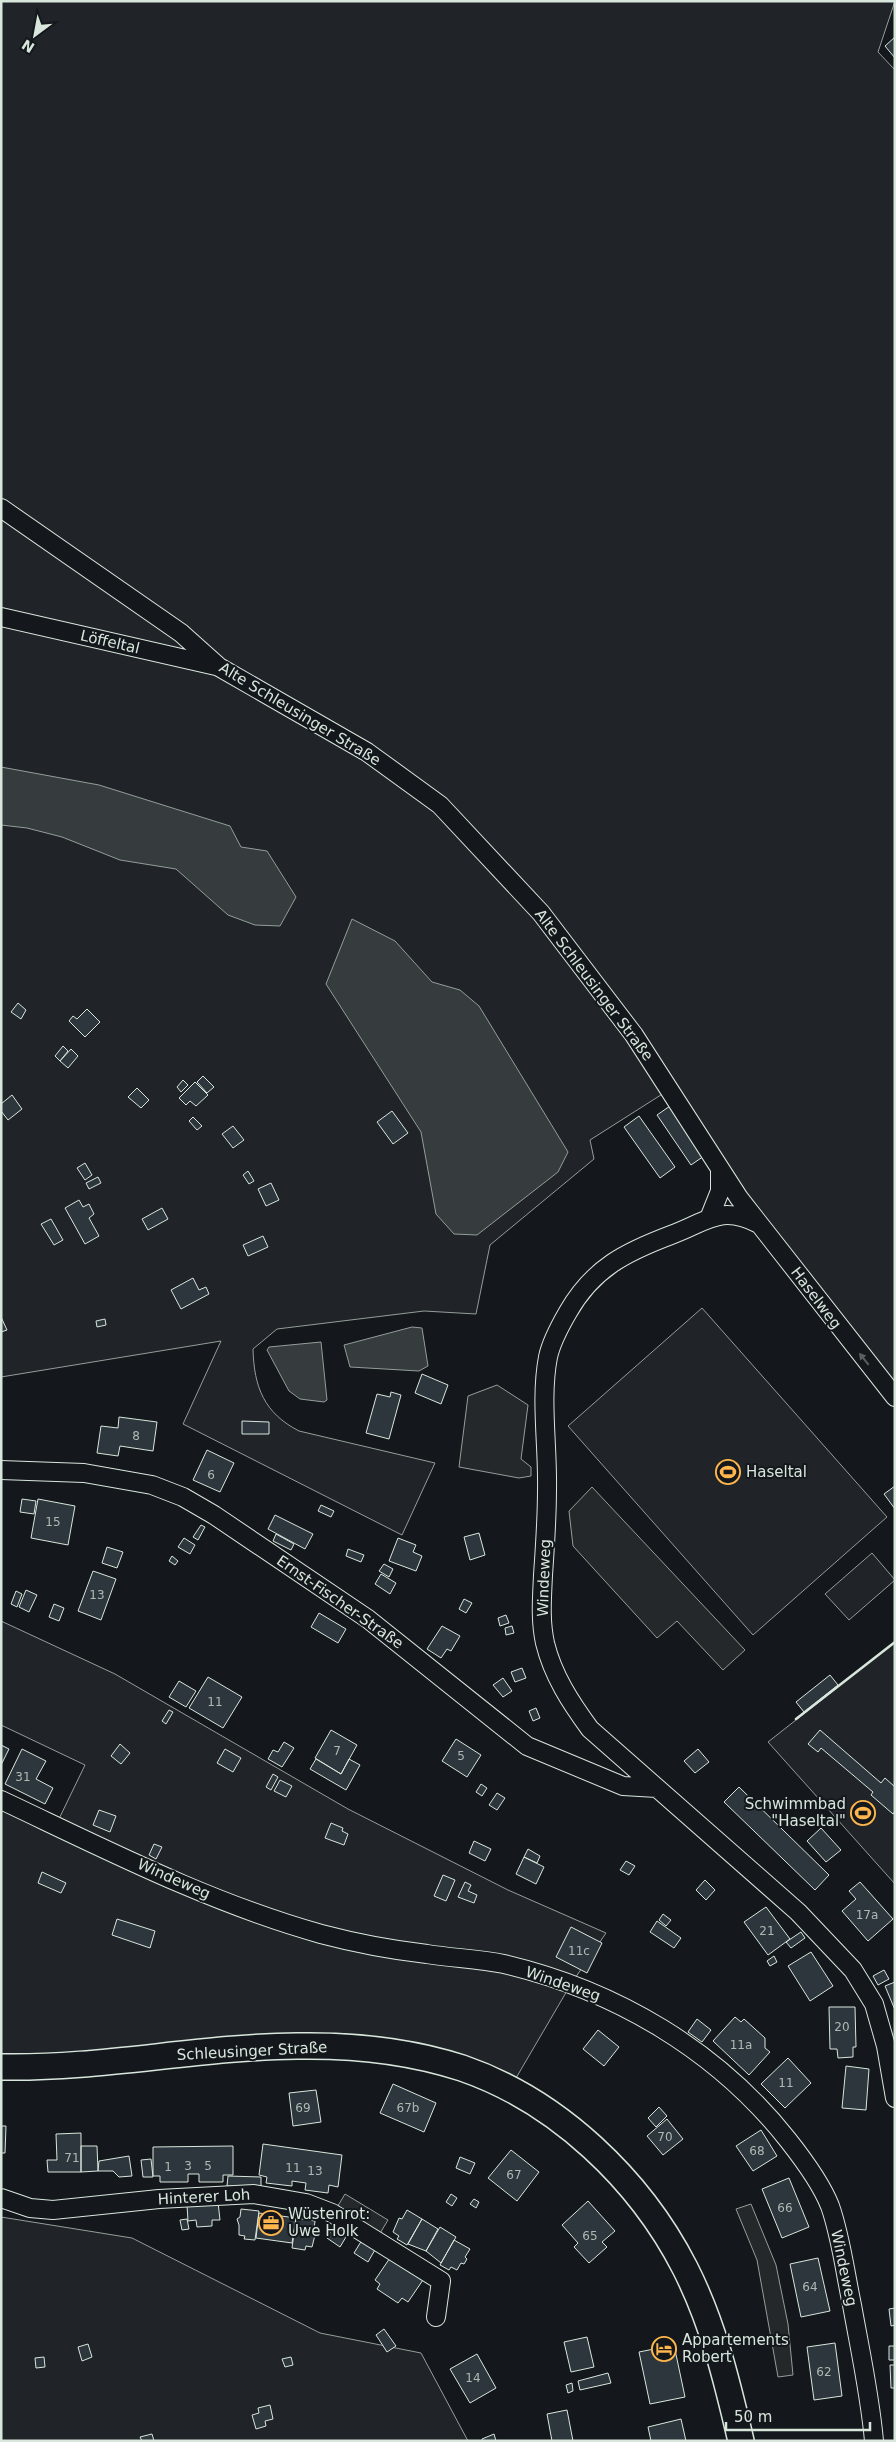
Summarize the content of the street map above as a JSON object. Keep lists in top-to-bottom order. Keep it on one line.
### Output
{"streets":{"main road":["Schleusinger Straße"],"street":["Löffeltal","Alte Schleusinger Straße","Haselweg","Windeweg","Ernst-Fischer-Straße","Hinterer Loh"]},"crossings":[["Löffeltal","Alte Schleusinger Straße"],["Alte Schleusinger Straße","Haselweg"],["Windeweg","Ernst-Fischer-Straße"]],"one_way":["Haselweg"],"places":{"sports":["Haseltal","Schwimmbad \"Haseltal\""],"office":["Wüstenrot: Uwe Holk"],"hotel":["Appartements Robert"]},"house_numbers":["8","6","15","13","11","7","5","31","17a","21","11c","20","11a","11","69","67b","70","68","71","3","5","1","11","13","67","66","65","64","62","14"],"scale_bar":"50 m","north":"bottom left"}
